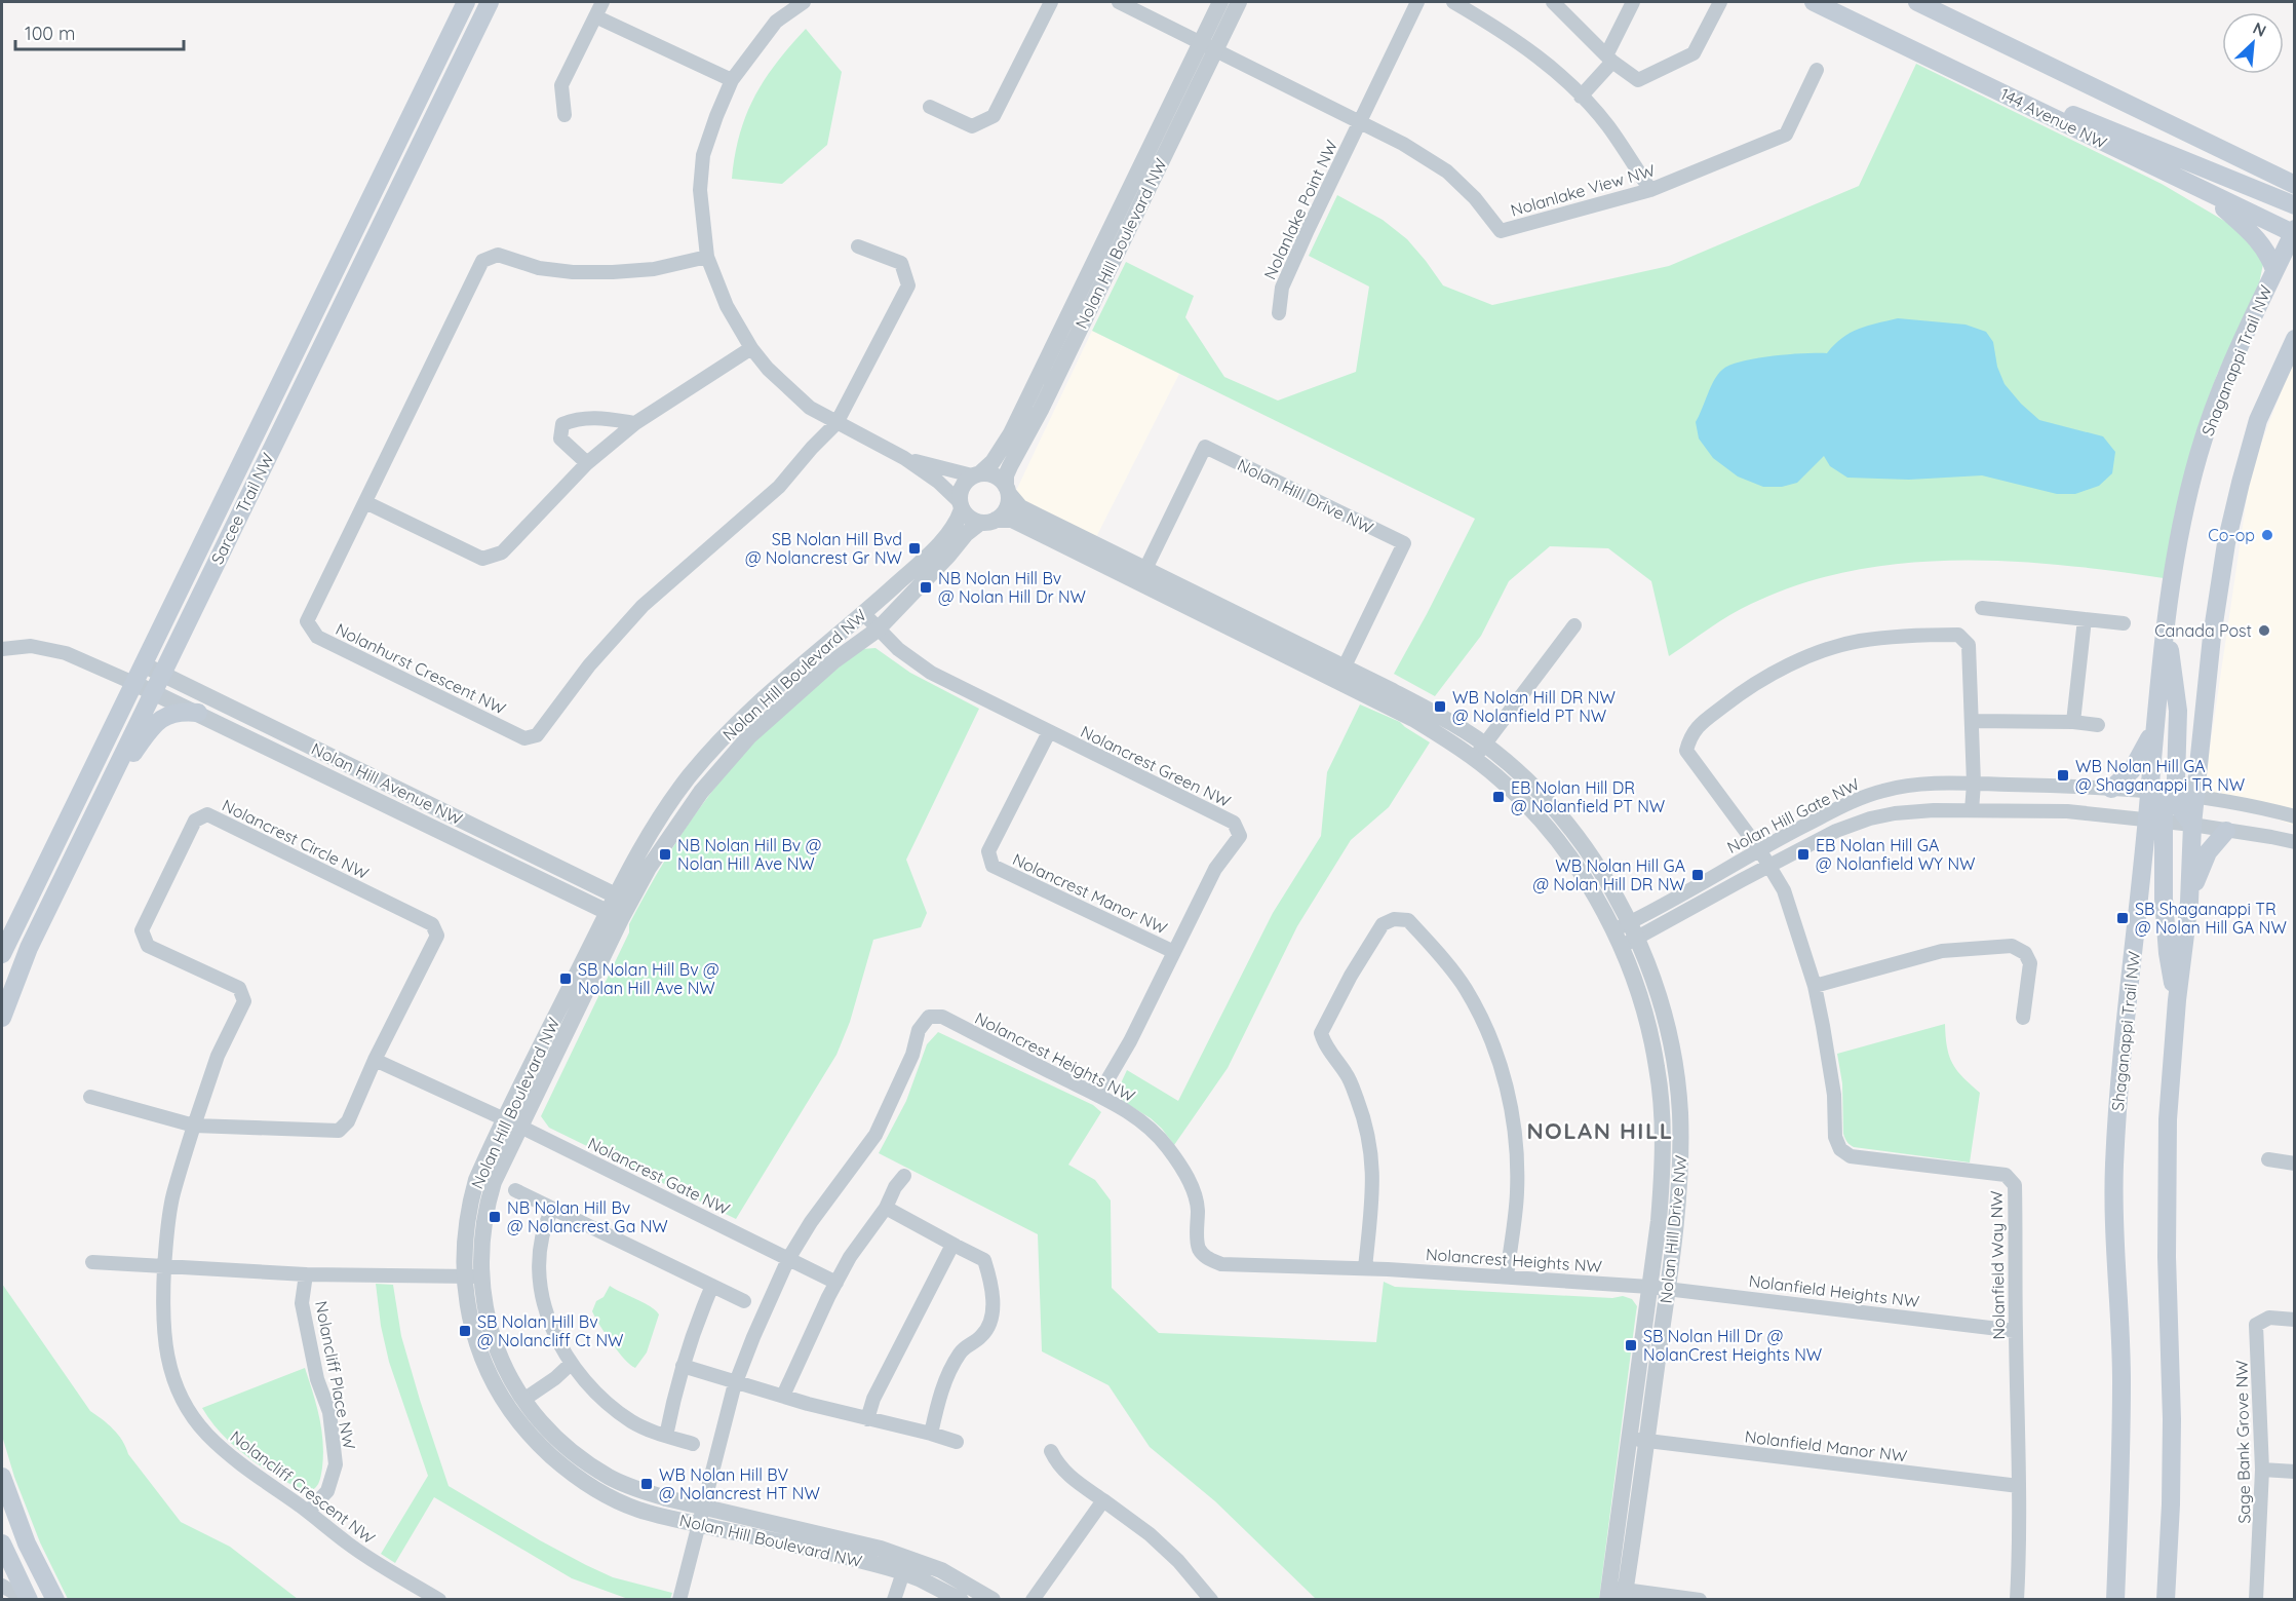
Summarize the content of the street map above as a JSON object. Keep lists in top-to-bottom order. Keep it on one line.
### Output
{"streets":{"main road":["144 Avenue NW","Shaganappi Trail NW","Sarcee Trail NW"],"street":["Nolanlake View NW","Nolanlake Point NW","Nolan Hill Boulevard NW","Nolan Hill Drive NW","Nolanhurst Crescent NW","Nolancrest Green NW","Nolan Hill Avenue NW","Nolan Hill Gate NW","Nolancrest Circle NW","Nolancrest Manor NW","Nolancrest Heights NW","Nolancrest Gate NW","Nolanfield Way NW","Nolanfield Heights NW","Nolancliff Place NW","Sage Bank Grove NW","Nolanfield Manor NW","Nolancliff Crescent NW"]},"crossings":[["144 Avenue NW","Shaganappi Trail NW"],["Nolanlake View NW","Nolanlake Point NW"],["Nolanlake View NW","Nolan Hill Boulevard NW"],["Nolan Hill Boulevard NW","Nolan Hill Drive NW"],["Nolan Hill Boulevard NW","Nolancrest Green NW"],["Nolan Hill Boulevard NW","Nolan Hill Avenue NW"],["Nolan Hill Boulevard NW","Nolancrest Heights NW"],["Nolan Hill Boulevard NW","Nolancrest Gate NW"],["Shaganappi Trail NW","Nolan Hill Gate NW"],["Nolan Hill Drive NW","Nolan Hill Gate NW"],["Nolan Hill Drive NW","Nolancrest Heights NW"],["Nolan Hill Drive NW","Nolanfield Heights NW"],["Nolan Hill Drive NW","Nolanfield Manor NW"],["Sarcee Trail NW","Nolan Hill Avenue NW"],["Nolancrest Green NW","Nolancrest Manor NW"],["Nolancrest Green NW","Nolancrest Heights NW"],["Nolan Hill Gate NW","Nolanfield Way NW"],["Nolancrest Circle NW","Nolancliff Crescent NW"],["Nolancrest Heights NW","Nolancrest Gate NW"],["Nolancrest Heights NW","Nolanfield Heights NW"],["Nolanfield Way NW","Nolanfield Heights NW"],["Nolanfield Way NW","Nolanfield Manor NW"],["Nolancliff Place NW","Nolancliff Crescent NW"]],"districts":["NOLAN HILL"],"places":{"other":["Co-op","Canada Post"],"transit":["SB Nolan Hill Bvd @ Nolancrest Gr NW","NB Nolan Hill Bv @ Nolan Hill Dr NW","WB Nolan Hill DR NW @ Nolanfield PT NW","WB Nolan Hill GA @ Shaganappi TR NW","EB Nolan Hill DR @ Nolanfield PT NW","NB Nolan Hill Bv @ Nolan Hill Ave NW","EB Nolan Hill GA @ Nolanfield WY NW","WB Nolan Hill GA @ Nolan Hill DR NW","SB Shaganappi TR @ Nolan Hill GA NW","SB Nolan Hill Bv @ Nolan Hill Ave NW","NB Nolan Hill Bv @ Nolancrest Ga NW","SB Nolan Hill Bv @ Nolancliff Ct NW","SB Nolan Hill Dr @ NolanCrest Heights NW","WB Nolan Hill BV @ Nolancrest HT NW"]},"scale_bar":"100 m","north":"top right"}
